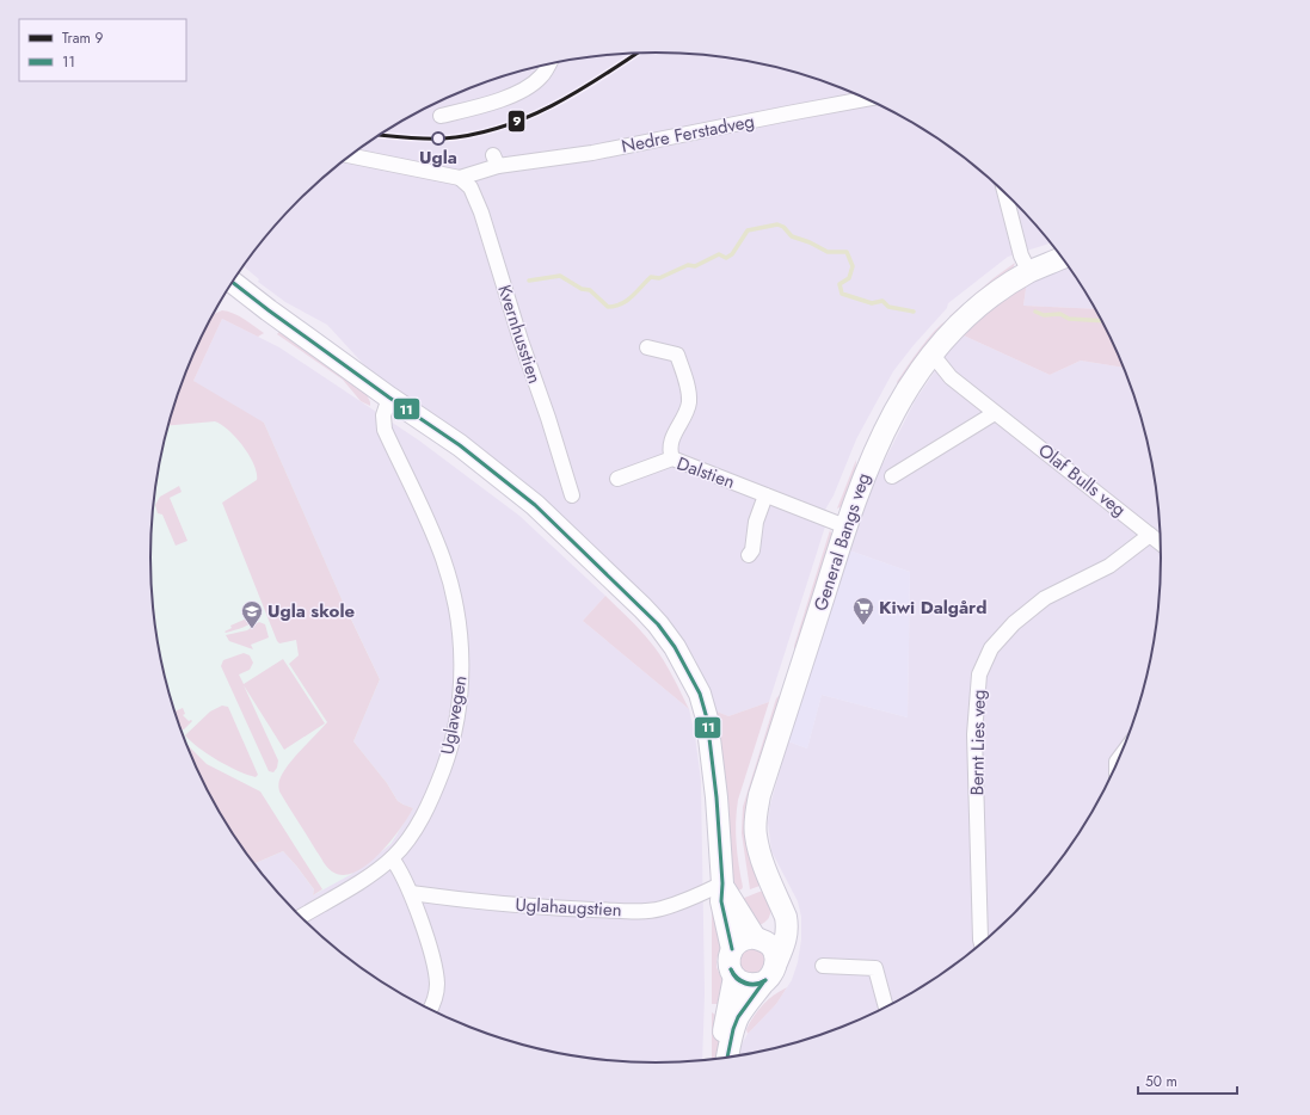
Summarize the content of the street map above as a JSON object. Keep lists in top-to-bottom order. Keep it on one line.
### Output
{"streets":{"street":["Nedre Ferstadveg","Kvernhusstien","Dalstien","Olaf Bulls veg","General Bangs veg","Uglavegen","Bernt Lies veg","Uglahaugstien"]},"crossings":[["Nedre Ferstadveg","Kvernhusstien"],["Dalstien","General Bangs veg"],["Olaf Bulls veg","General Bangs veg"],["Olaf Bulls veg","Bernt Lies veg"]],"places":{"other":["Ugla"],"supermarket":["Kiwi Dalgård"],"school or university":["Ugla skole"]},"lines":["tram line 9","transit line 11"],"legend":["Tram 9","11"],"scale_bar":"50 m"}
